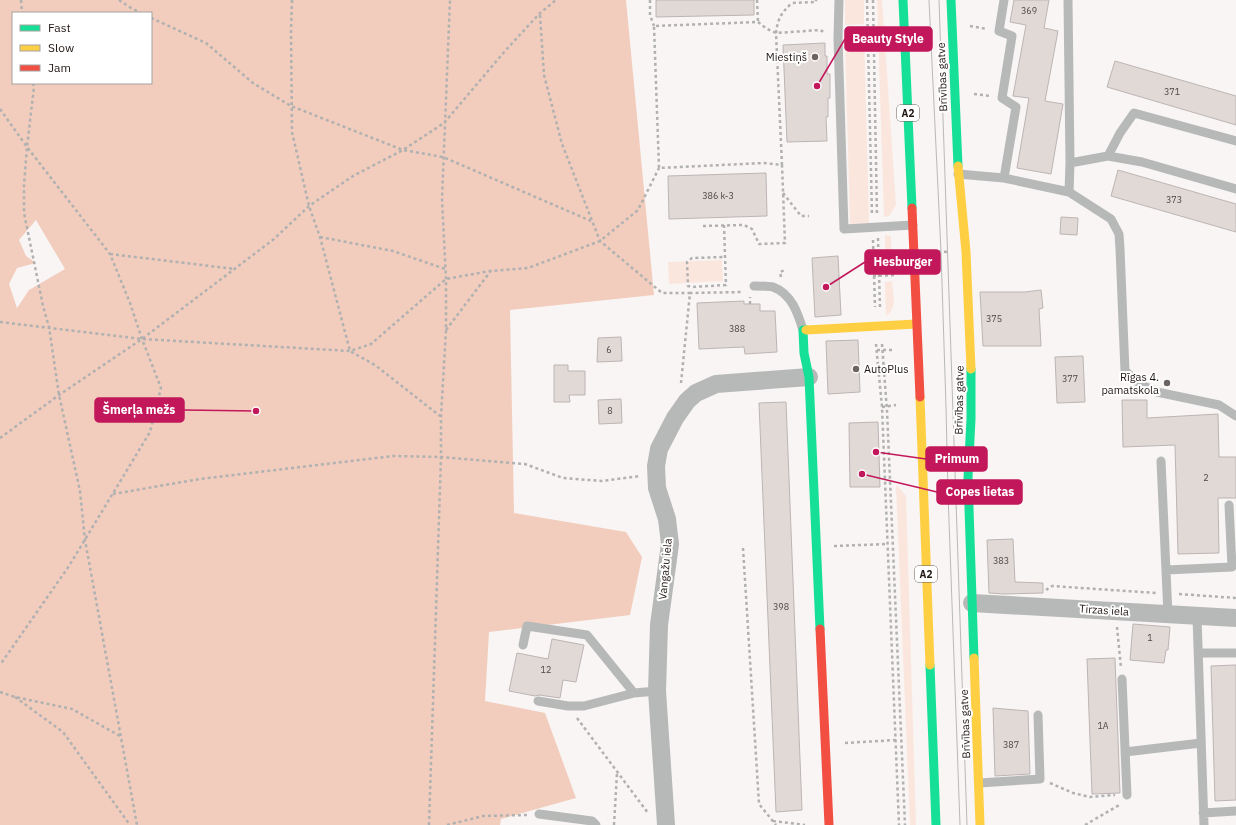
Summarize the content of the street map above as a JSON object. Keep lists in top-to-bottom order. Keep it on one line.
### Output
{"streets":{"main road":["Brīvības gatve","A2"],"street":["Vangažu iela","Tirzas iela"]},"crossings":[["Brīvības gatve","Tirzas iela"]],"places":["Miestiņš","Beauty Style","Hesburger","AutoPlus","Rīgas 4. pamatskola","Šmerļa mežs","Primum","Copes lietas"],"house_numbers":["369","371","386 k-3","373","375","388","6","377","8","2","383","398","1","12","1A","387"],"legend":["Fast","Slow","Jam"]}
